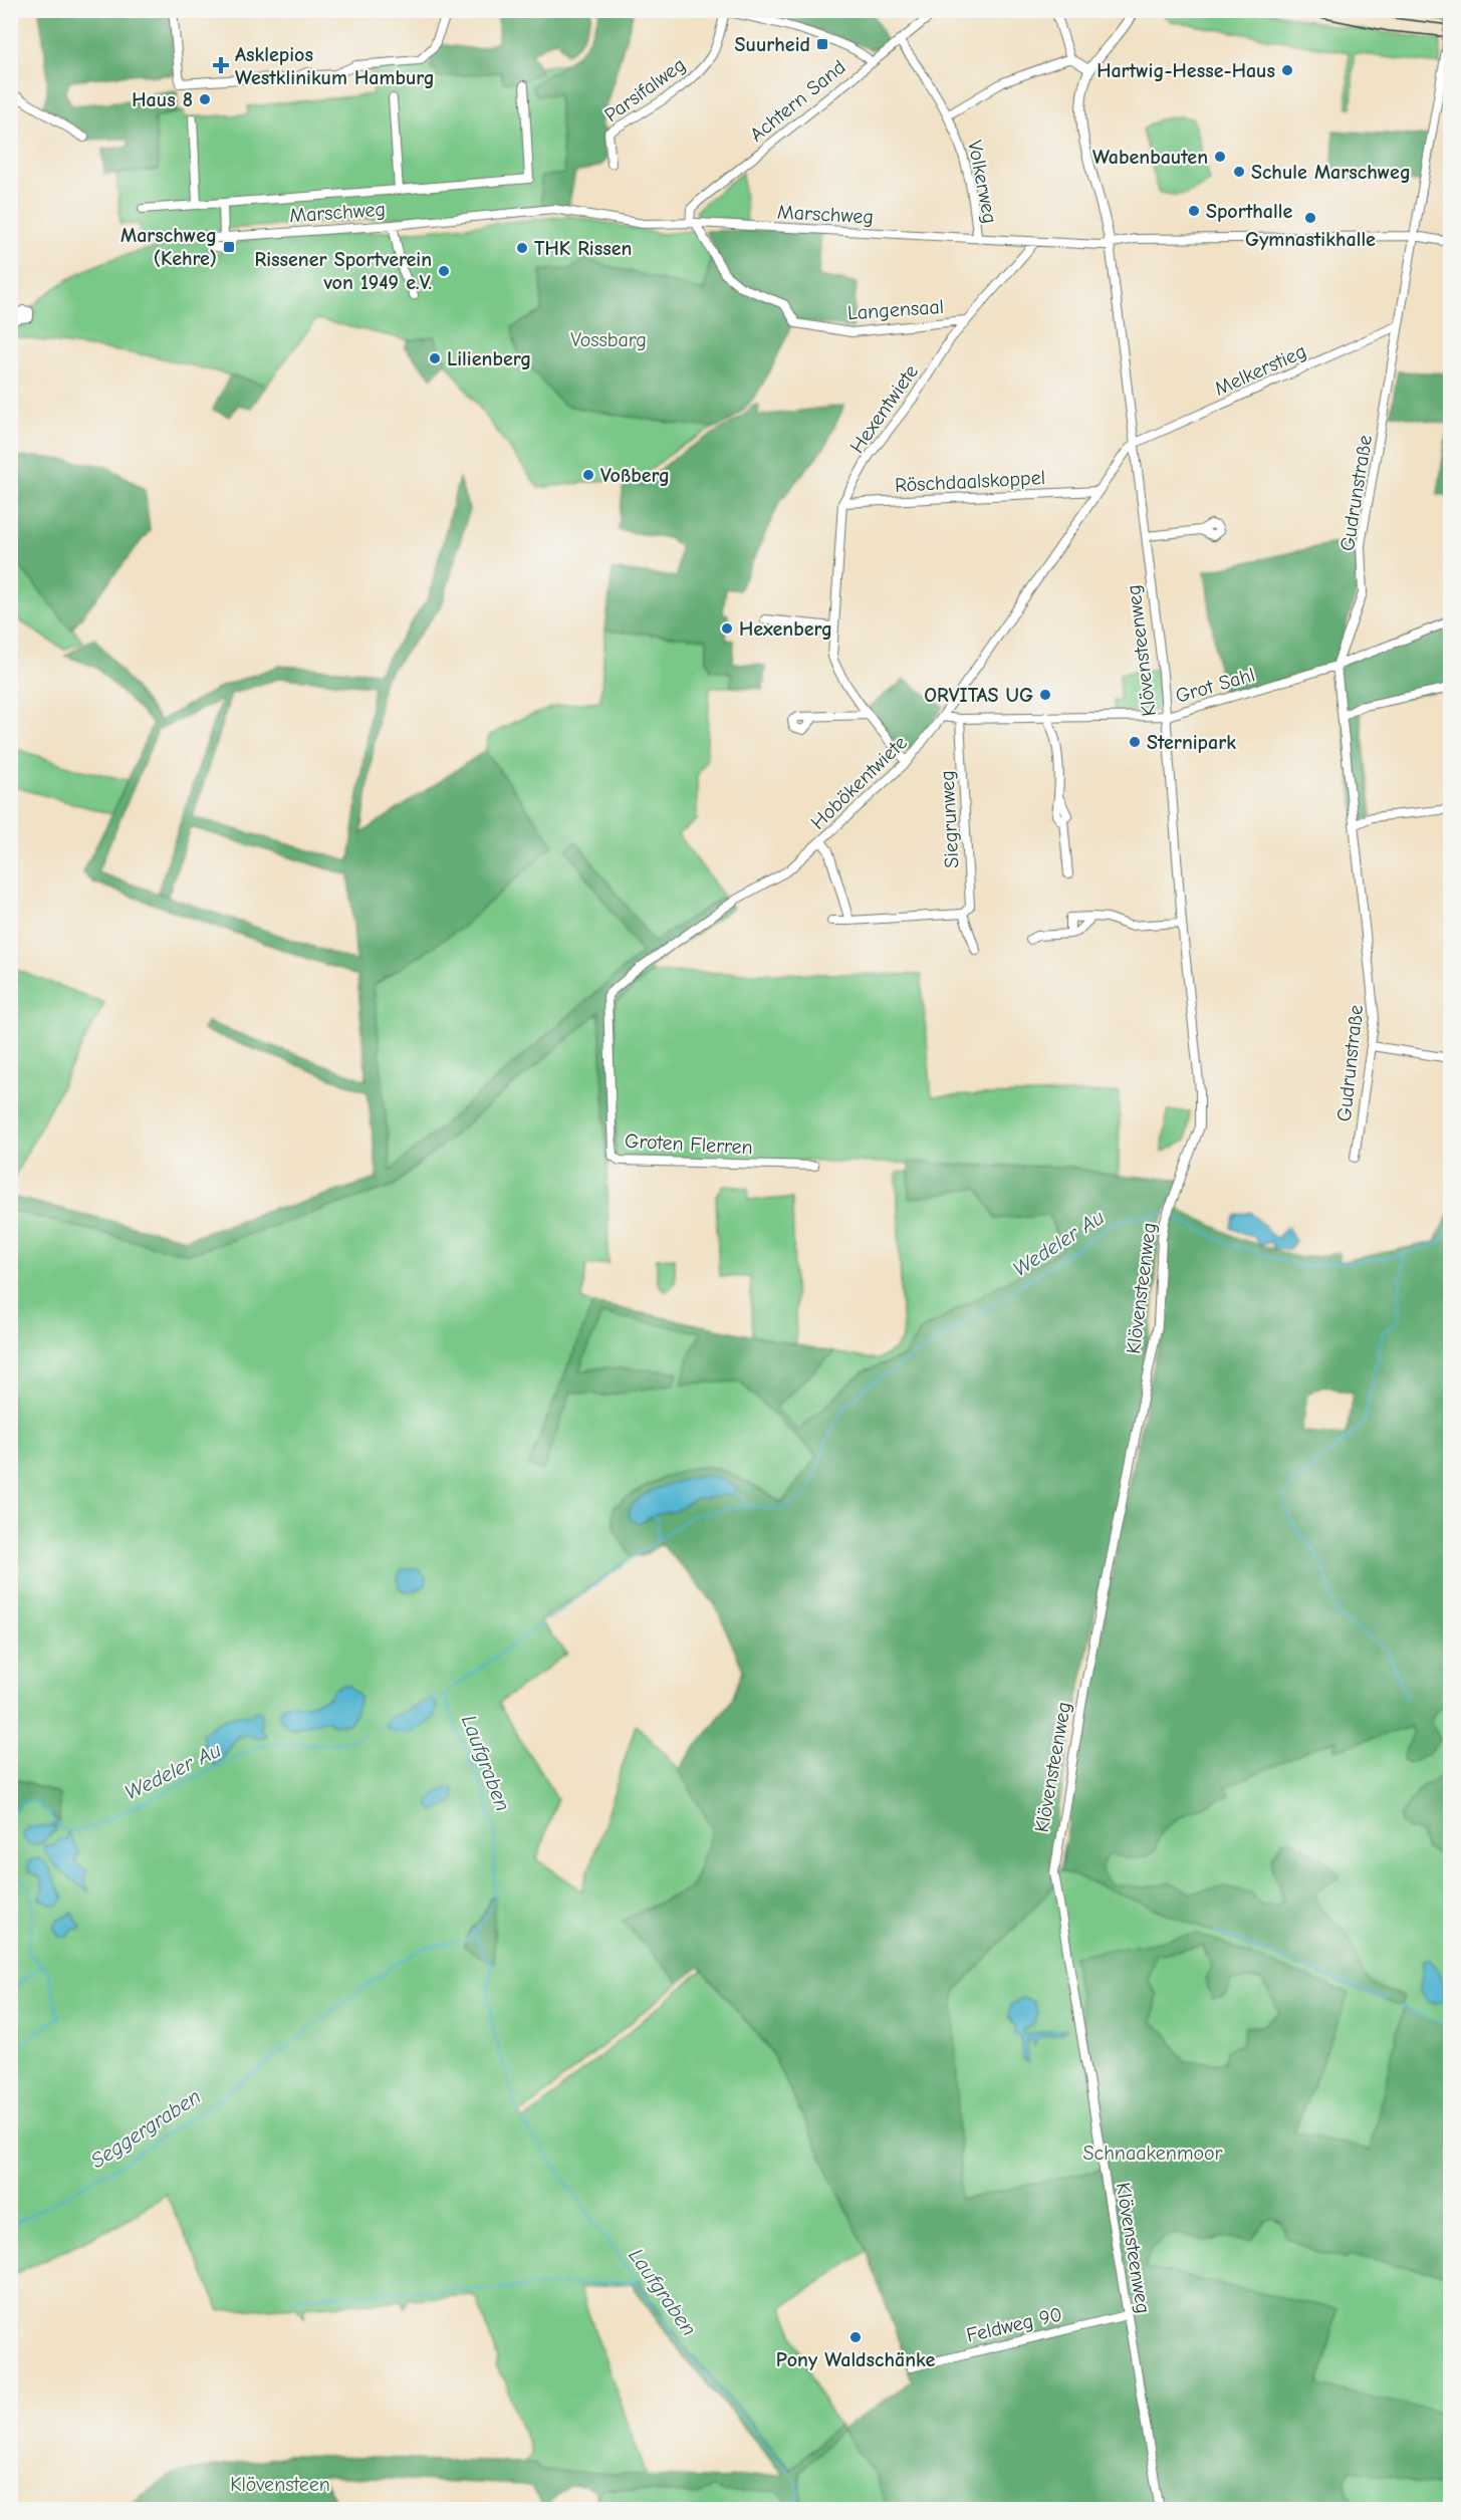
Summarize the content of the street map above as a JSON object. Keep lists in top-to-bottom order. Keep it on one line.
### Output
{"streets":{"street":["Parsifalweg","Achtern Sand","Volkerweg","Marschweg","Langensaal","Melkerstieg","Hexentwiete","Röschdaalskoppel","Gudrunstraße","Klövensteenweg","Grot Sahl","Hobökentwiete","Siegrunweg","Groten Flerren","Feldweg 90"]},"crossings":[["Achtern Sand","Volkerweg"],["Achtern Sand","Marschweg"],["Achtern Sand","Langensaal"],["Volkerweg","Marschweg"],["Marschweg","Langensaal"],["Marschweg","Hexentwiete"],["Marschweg","Gudrunstraße"],["Marschweg","Klövensteenweg"],["Langensaal","Hexentwiete"],["Melkerstieg","Gudrunstraße"],["Melkerstieg","Klövensteenweg"],["Melkerstieg","Hobökentwiete"],["Hexentwiete","Röschdaalskoppel"],["Hexentwiete","Hobökentwiete"],["Röschdaalskoppel","Hobökentwiete"],["Gudrunstraße","Grot Sahl"],["Klövensteenweg","Grot Sahl"],["Klövensteenweg","Hobökentwiete"],["Klövensteenweg","Feldweg 90"],["Grot Sahl","Hobökentwiete"],["Grot Sahl","Siegrunweg"],["Hobökentwiete","Groten Flerren"]],"water":["Wedeler Au","Laufgraben","Seggergraben"],"parks":["Vossbarg","Schnaakenmoor","Klövensteen"],"places":{"transit":["Suurheid","Marschweg (Kehre)"],"health":["Asklepios Westklinikum Hamburg"],"other":["Hartwig-Hesse-Haus","Haus 8","Wabenbauten","Schule Marschweg","Sporthalle","Gymnastikhalle","THK Rissen","Rissener Sportverein von 1949 e.V.","Lilienberg","Voßberg","Hexenberg","ORVITAS UG","Sternipark","Pony Waldschänke"]}}
